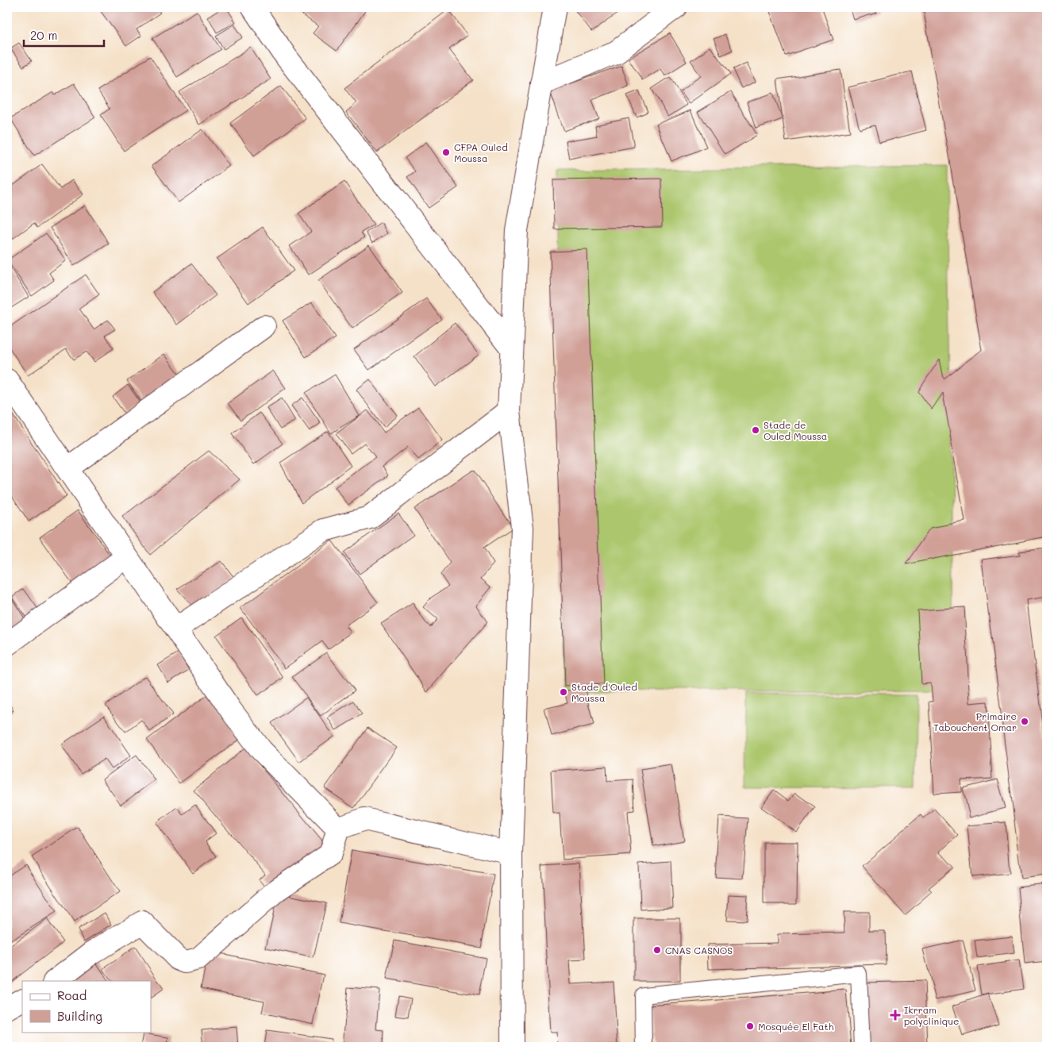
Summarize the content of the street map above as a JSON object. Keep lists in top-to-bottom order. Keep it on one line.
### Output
{"places":{"other":["CFPA Ouled Moussa","Stade de Ouled Moussa","Stade d'Ouled Moussa","Primaire Tabouchent Omar","CNAS CASNOS","Mosquée El Fath"],"health":["Ikrram polyclinique"]},"legend":["Road","Building"],"scale_bar":"20 m"}
